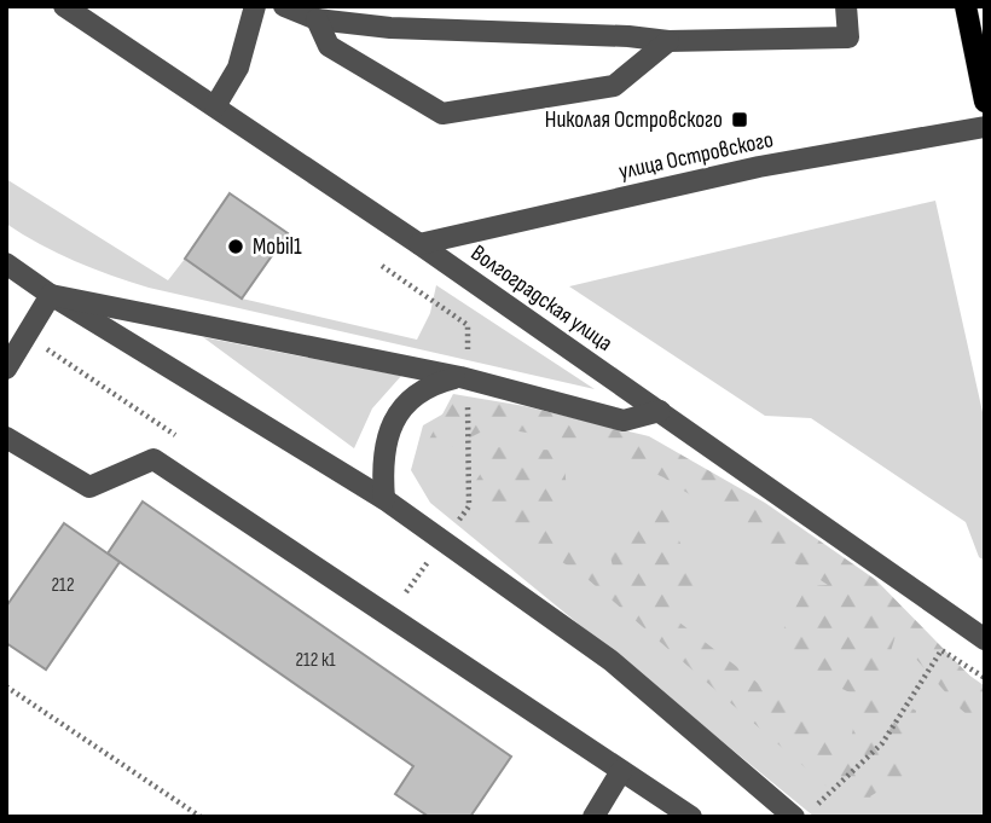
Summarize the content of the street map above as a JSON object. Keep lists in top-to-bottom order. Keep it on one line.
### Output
{"streets":{"street":["улица Островского","Волгоградская улица"]},"crossings":[["улица Островского","Волгоградская улица"]],"places":{"transit":["Николая Островского"],"other":["Mobil1"]},"house_numbers":["212","212 к1"]}
